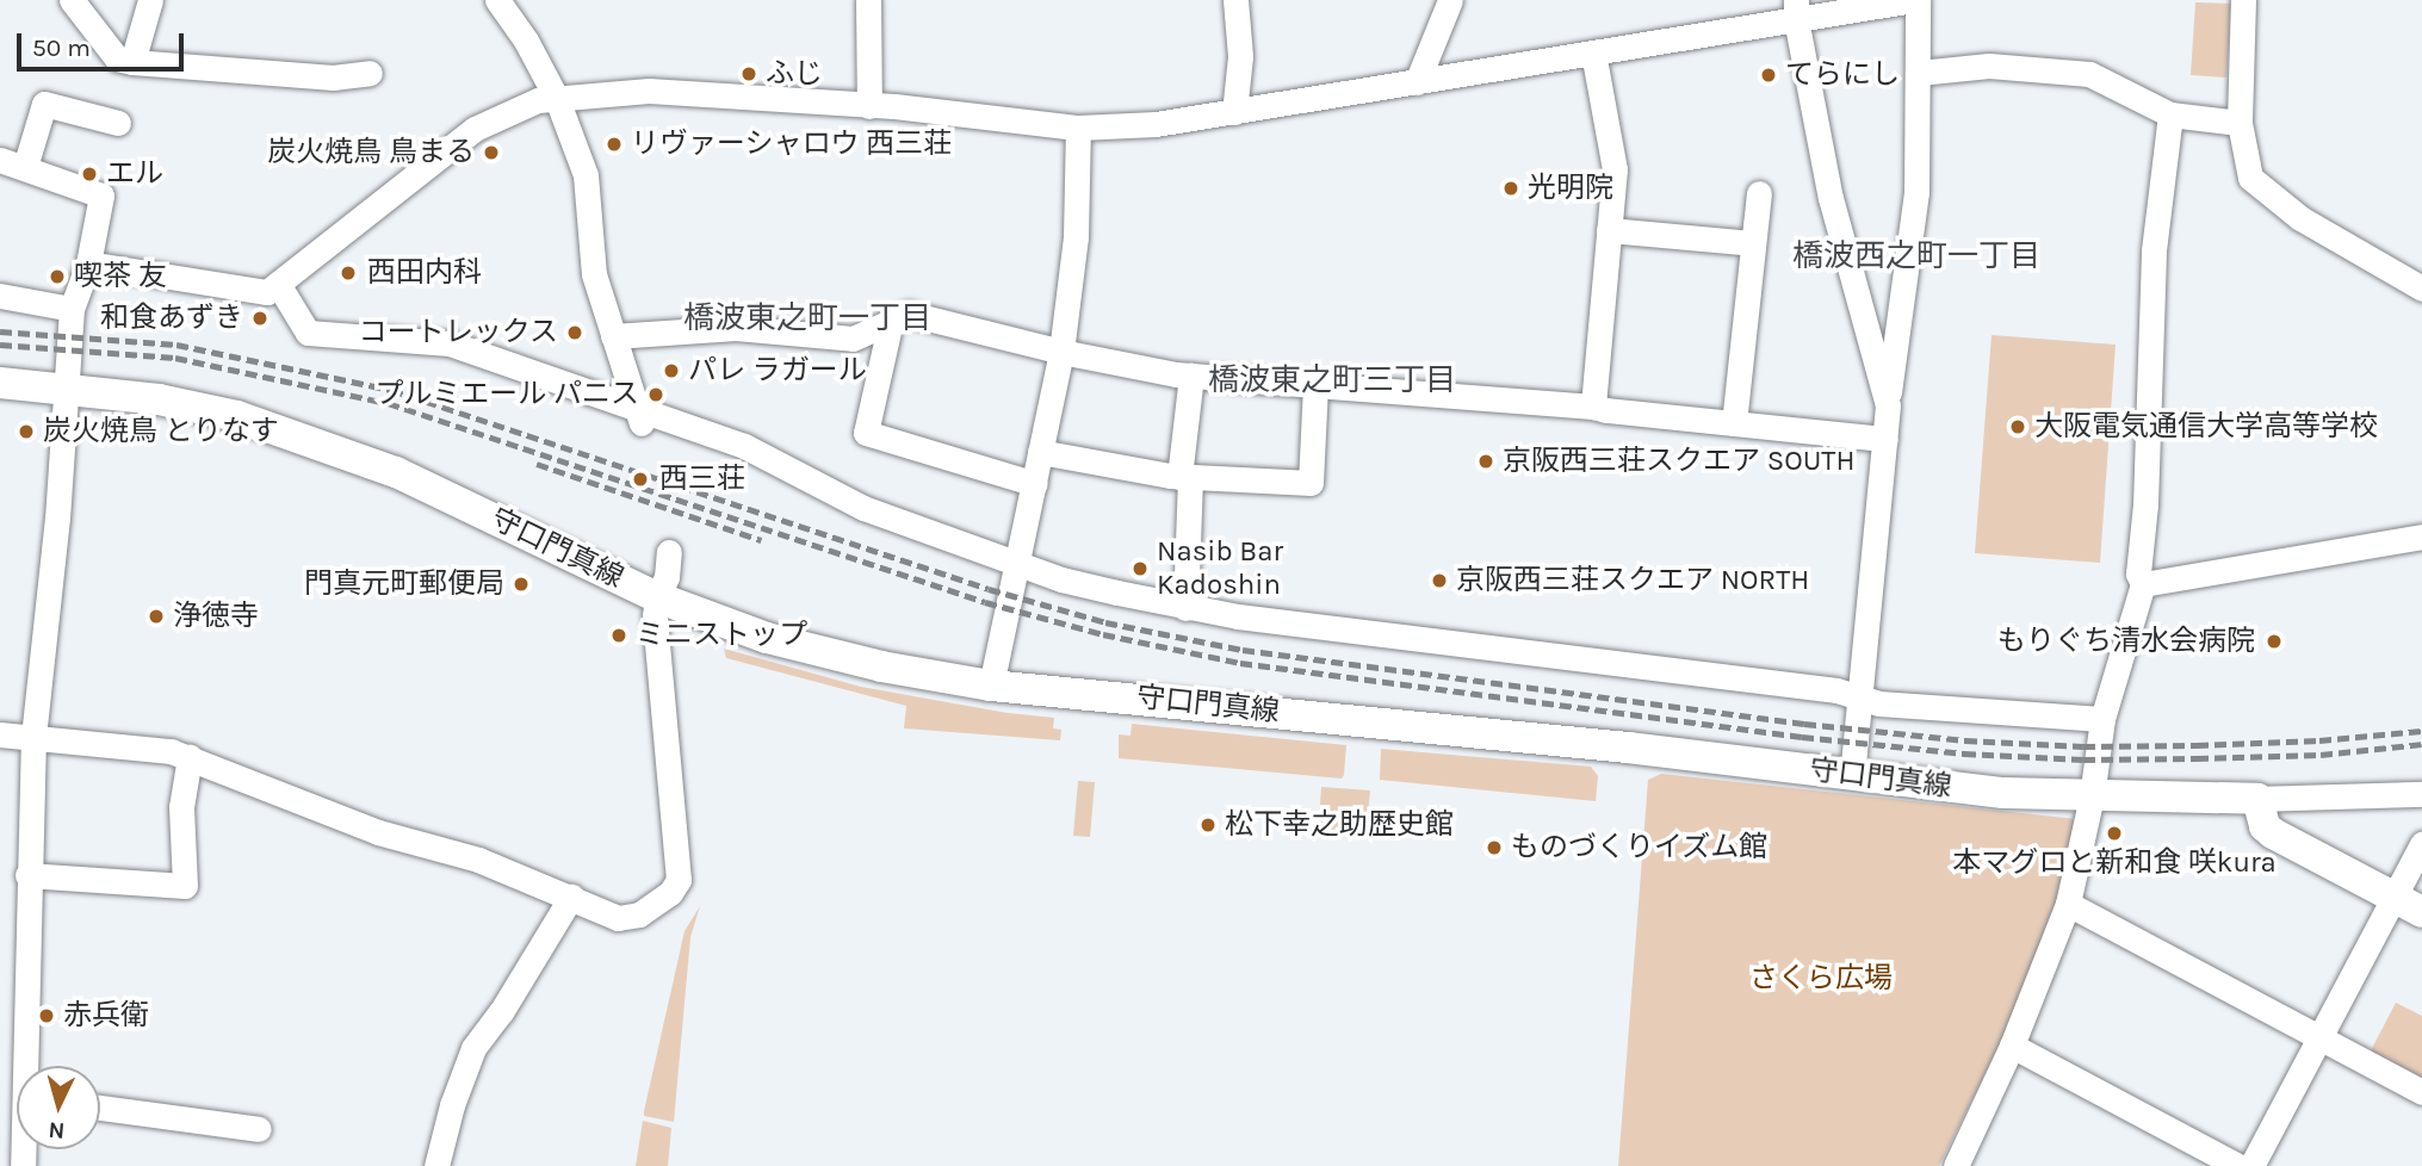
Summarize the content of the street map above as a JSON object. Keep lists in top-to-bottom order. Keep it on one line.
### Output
{"streets":{"main road":["守口門真線"]},"districts":["橋波西之町一丁目","橋波東之町一丁目","橋波東之町三丁目"],"parks":["さくら広場"],"places":["ふじ","てらにし","リヴァーシャロウ 西三荘","炭火焼鳥 鳥まる","エル","光明院","西田内科","喫茶 友","和食あずき","コートレックス","パレ ラガール","プルミエール パニス","大阪電気通信大学高等学校","炭火焼鳥 とりなす","京阪西三荘スクエア SOUTH","西三荘","Nasib Bar Kadoshin","京阪西三荘スクエア NORTH","門真元町郵便局","浄徳寺","ミニストップ","もりぐち清水会病院","松下幸之助歴史館","本マグロと新和食 咲kura","ものづくりイズム館","赤兵衛"],"scale_bar":"50 m","north":"bottom"}
